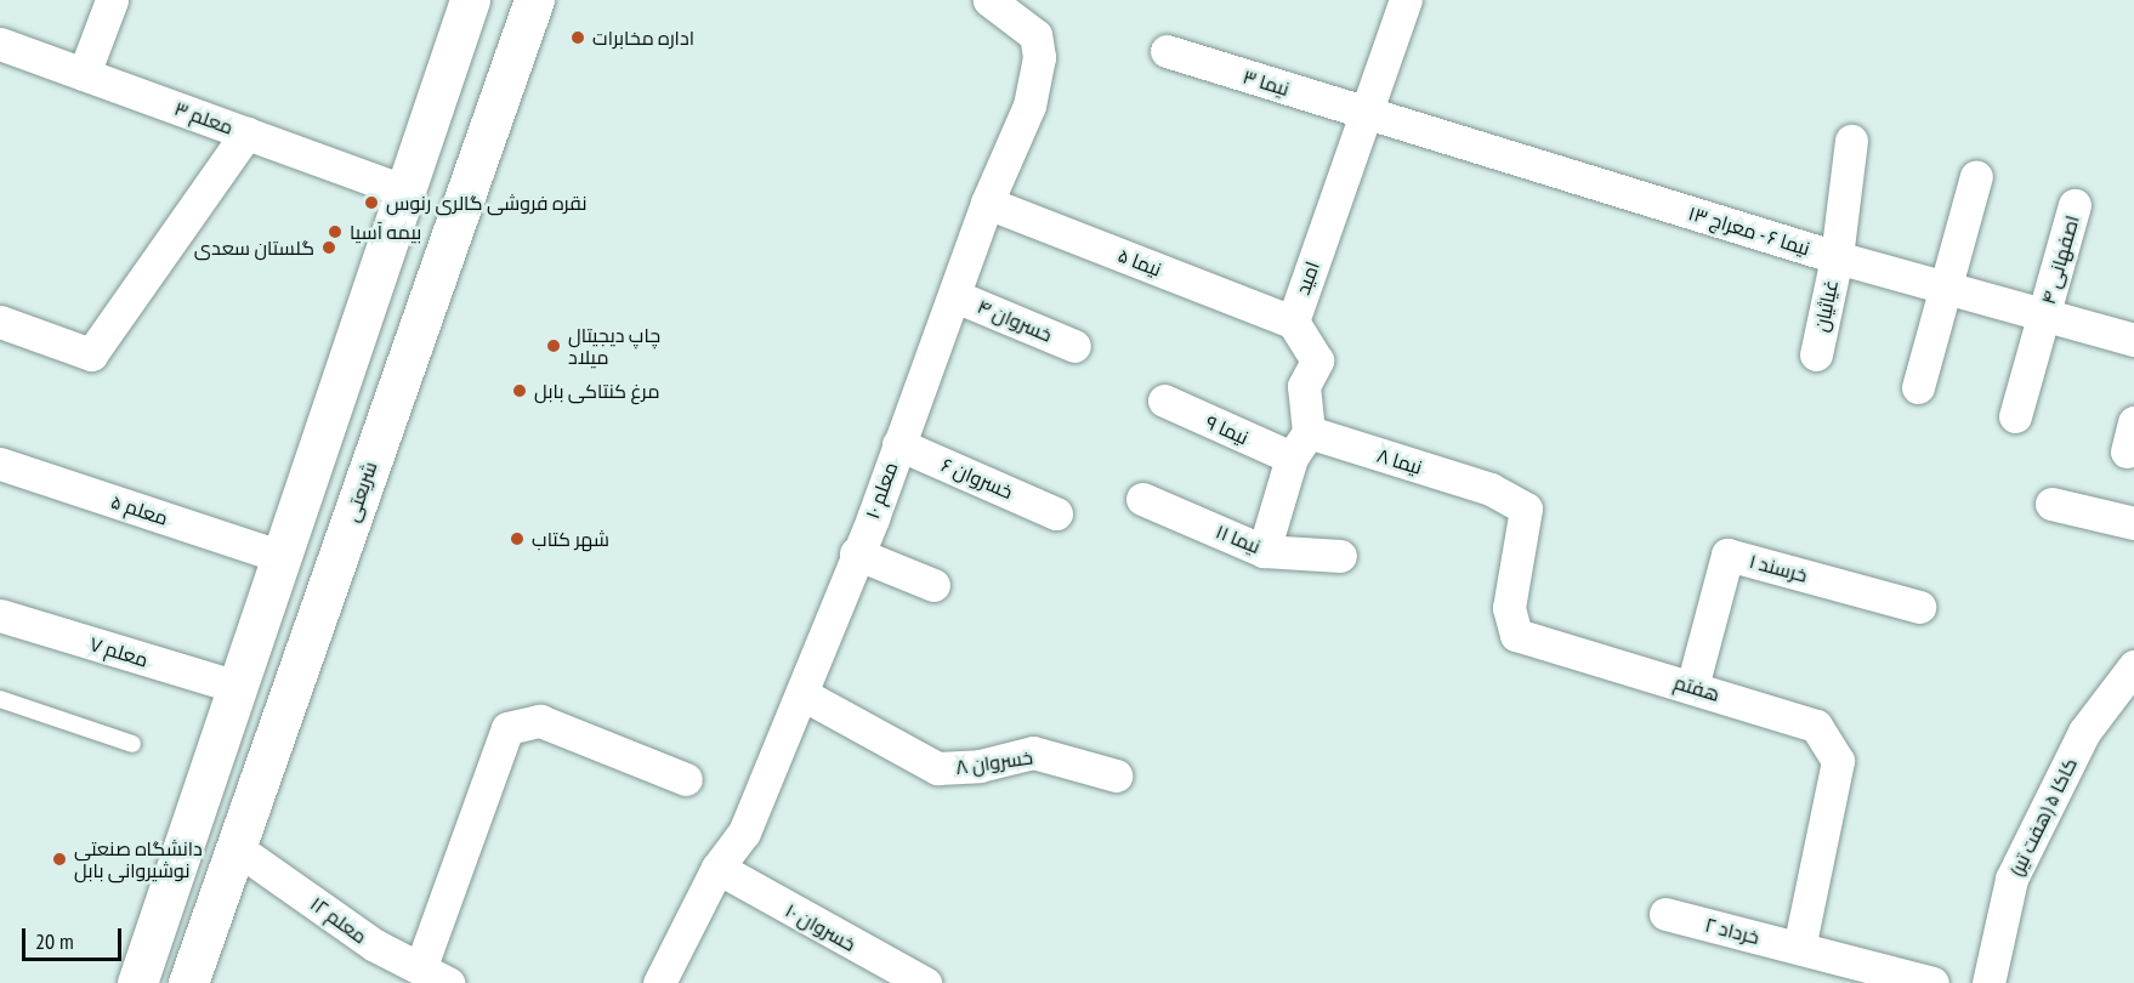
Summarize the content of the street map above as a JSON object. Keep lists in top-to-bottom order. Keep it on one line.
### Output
{"streets":{"main road":["شریعتی"],"street":["نیما ۳","معلم ۳","نیما ۶ - معراج ۱۳","اصفهانی ۴","نیما ۵","امید","غیاثیان","خسروان ۴","نیما ۹","نیما ۸","خسروان ۶","معلم ۱۰","معلم ۵","نیما ۱۱","خرسند ۱","معلم ۷","هفتم","خسروان ۸","کاکا ۵ (هفت تیر)","معلم ۱۲","خسروان ۱۰","خرداد ۲"]},"crossings":[["نیما ۳","نیما ۶ - معراج ۱۳"],["نیما ۳","امید"],["نیما ۶ - معراج ۱۳","اصفهانی ۴"],["نیما ۶ - معراج ۱۳","امید"],["نیما ۶ - معراج ۱۳","غیاثیان"],["نیما ۵","امید"],["نیما ۵","معلم ۱۰"],["امید","نیما ۹"],["امید","نیما ۸"],["امید","نیما ۱۱"],["خسروان ۴","معلم ۱۰"],["نیما ۹","نیما ۸"],["نیما ۸","هفتم"],["خسروان ۶","معلم ۱۰"],["معلم ۱۰","خسروان ۸"],["معلم ۱۰","خسروان ۱۰"],["شریعتی","معلم ۱۲"],["خرسند ۱","هفتم"],["هفتم","خرداد ۲"]],"places":["اداره مخابرات","نقره فروشی گالری رنوس","بیمه آسیا","گلستان سعدی","چاپ دیجیتال میلاد","مرغ کنتاکی بابل","شهر کتاب","دانشگاه صنعتی نوشیروانی بابل"],"scale_bar":"20 m"}
